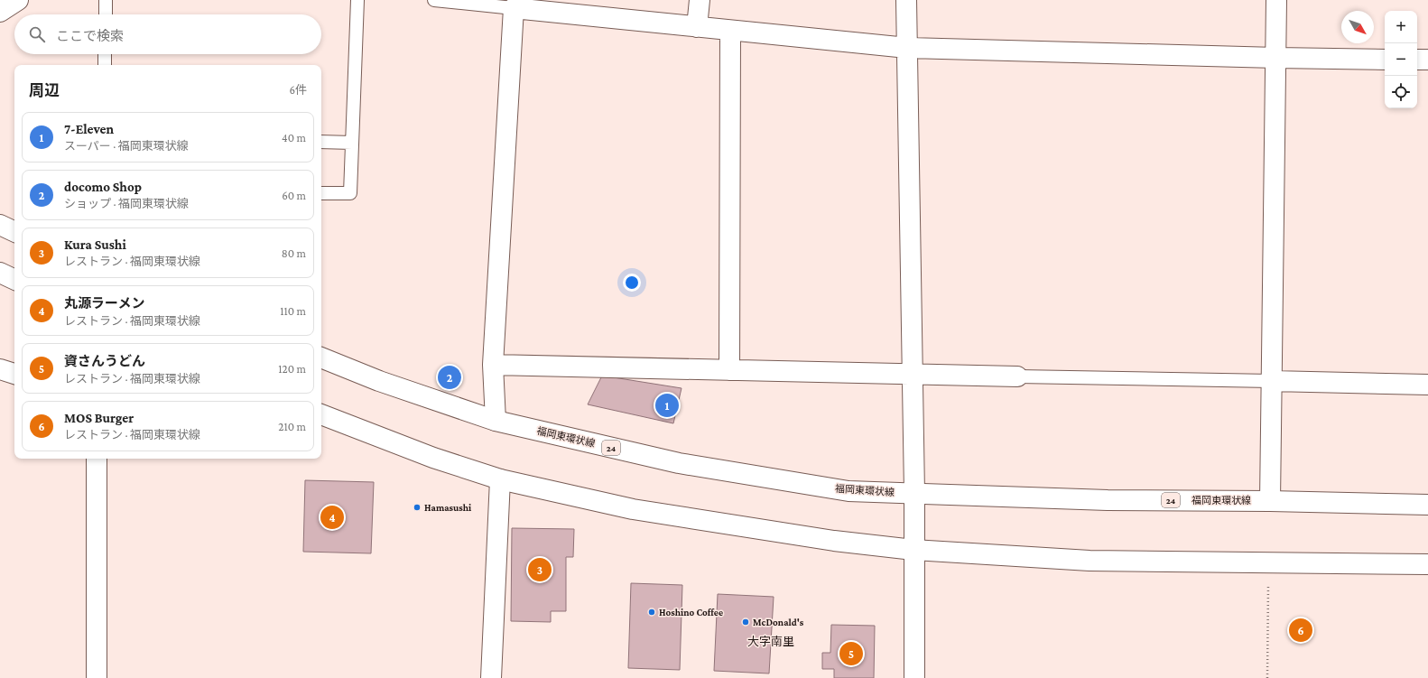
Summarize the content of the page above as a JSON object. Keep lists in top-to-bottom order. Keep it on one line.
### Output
{"streets":{"street":["福岡東環状線","24"]},"districts":["大字南里"],"places":["Hamasushi","Hoshino Coffee","McDonald's"],"north":"bottom right","page":{"map_buttons":["+","−"],"search":"ここで検索","heading":["周辺","6件"],"list":[{"mark":"1","name":"7-Eleven","note":"スーパー · 福岡東環状線","value":"40 m"},{"mark":"2","name":"docomo Shop","note":"ショップ · 福岡東環状線","value":"60 m"},{"mark":"3","name":"Kura Sushi","note":"レストラン · 福岡東環状線","value":"80 m"},{"mark":"4","name":"丸源ラーメン","note":"レストラン · 福岡東環状線","value":"110 m"},{"mark":"5","name":"資さんうどん","note":"レストラン · 福岡東環状線","value":"120 m"},{"mark":"6","name":"MOS Burger","note":"レストラン · 福岡東環状線","value":"210 m"}],"pins":["2","1","4","3","6","5"]}}
